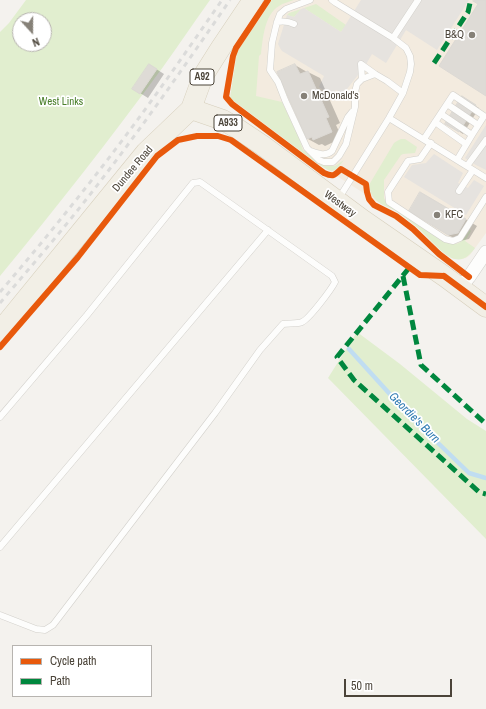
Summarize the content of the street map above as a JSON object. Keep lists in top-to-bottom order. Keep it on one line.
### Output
{"streets":{"main road":["A92","A933","Dundee Road","Westway"]},"crossings":[["Dundee Road","Westway"]],"water":["Geordie's Burn"],"parks":["West Links"],"places":["B&Q","McDonald's","KFC"],"legend":["Cycle path","Path"],"scale_bar":"50 m","north":"bottom"}
